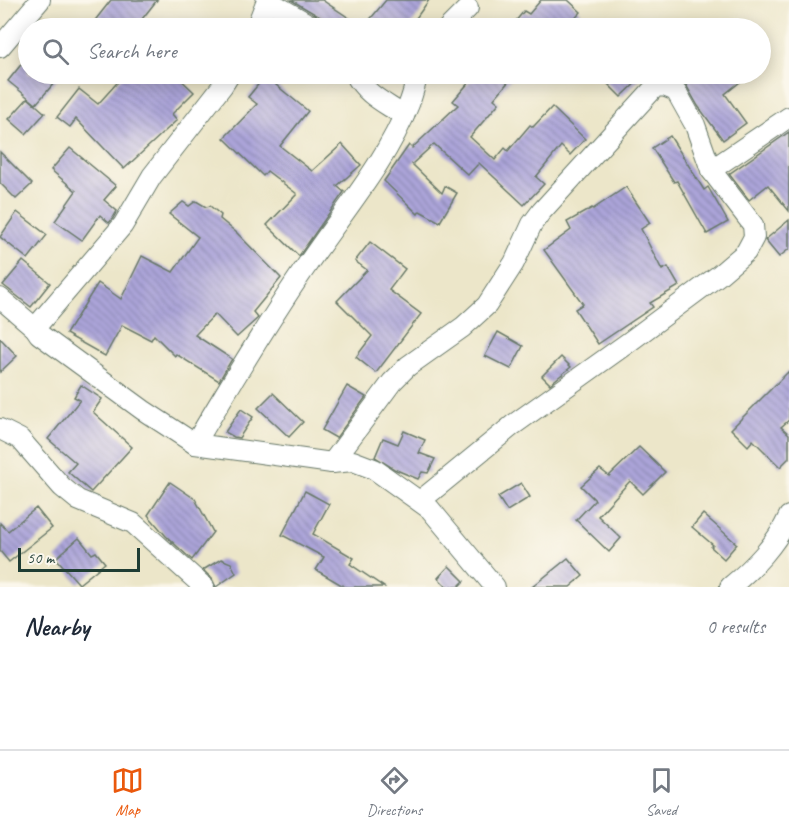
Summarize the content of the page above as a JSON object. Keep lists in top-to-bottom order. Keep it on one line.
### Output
{"scale_bar":"50 m","page":{"search":"Search here","scale":"50 m","heading":["Nearby","0 results"],"nav":["Map","Directions","Saved"]}}
